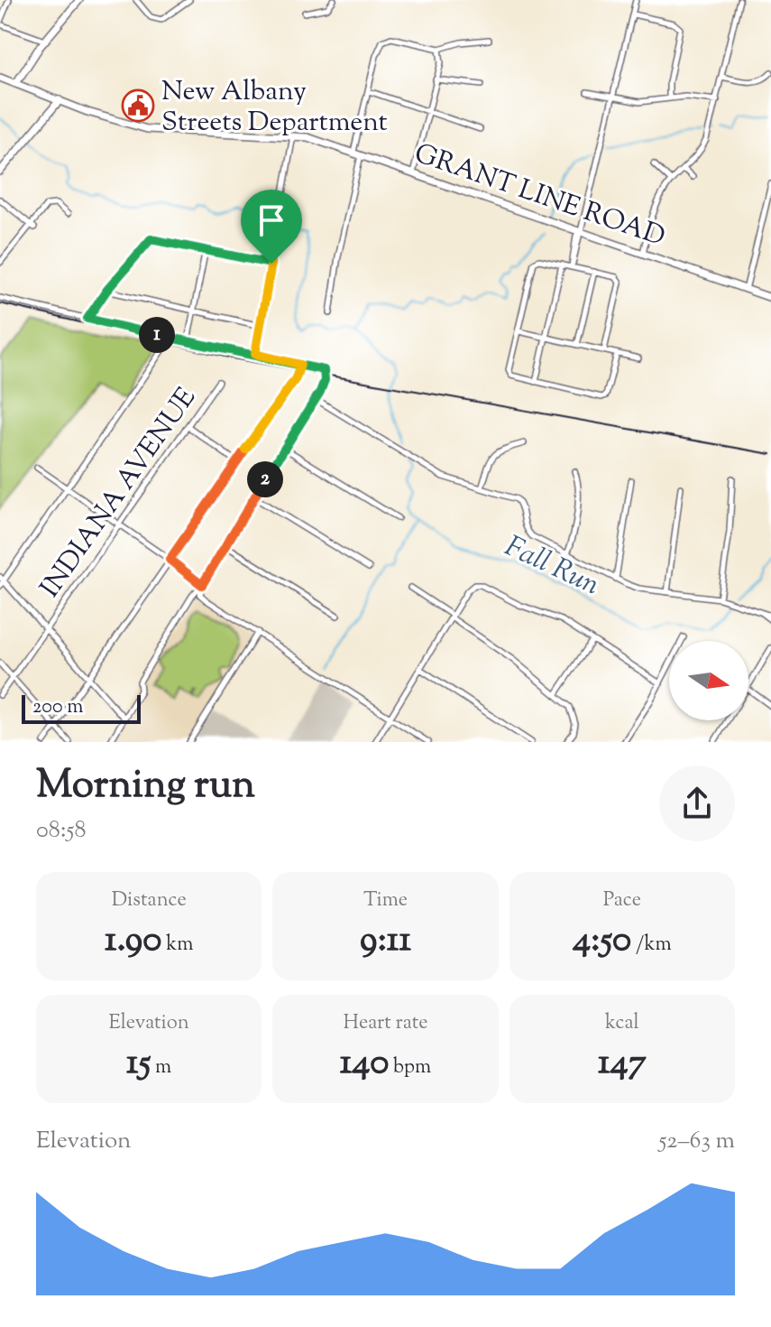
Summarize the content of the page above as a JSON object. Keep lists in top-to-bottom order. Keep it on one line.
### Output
{"streets":{"main road":["GRANT LINE ROAD"],"street":["INDIANA AVENUE"]},"water":["Fall Run"],"places":{"public building":["New Albany Streets Department"]},"scale_bar":"200 m","north":"right","page":{"pins":["1","2"],"scale":"200 m","heading":["Morning run","08:58"],"stats":[["Distance","1.90 km"],["Time","9:11"],["Pace","4:50 /km"],["Elevation","15 m"],["Heart rate","140 bpm"],["kcal","147"]],"chart":["Elevation","52–63 m"]}}
